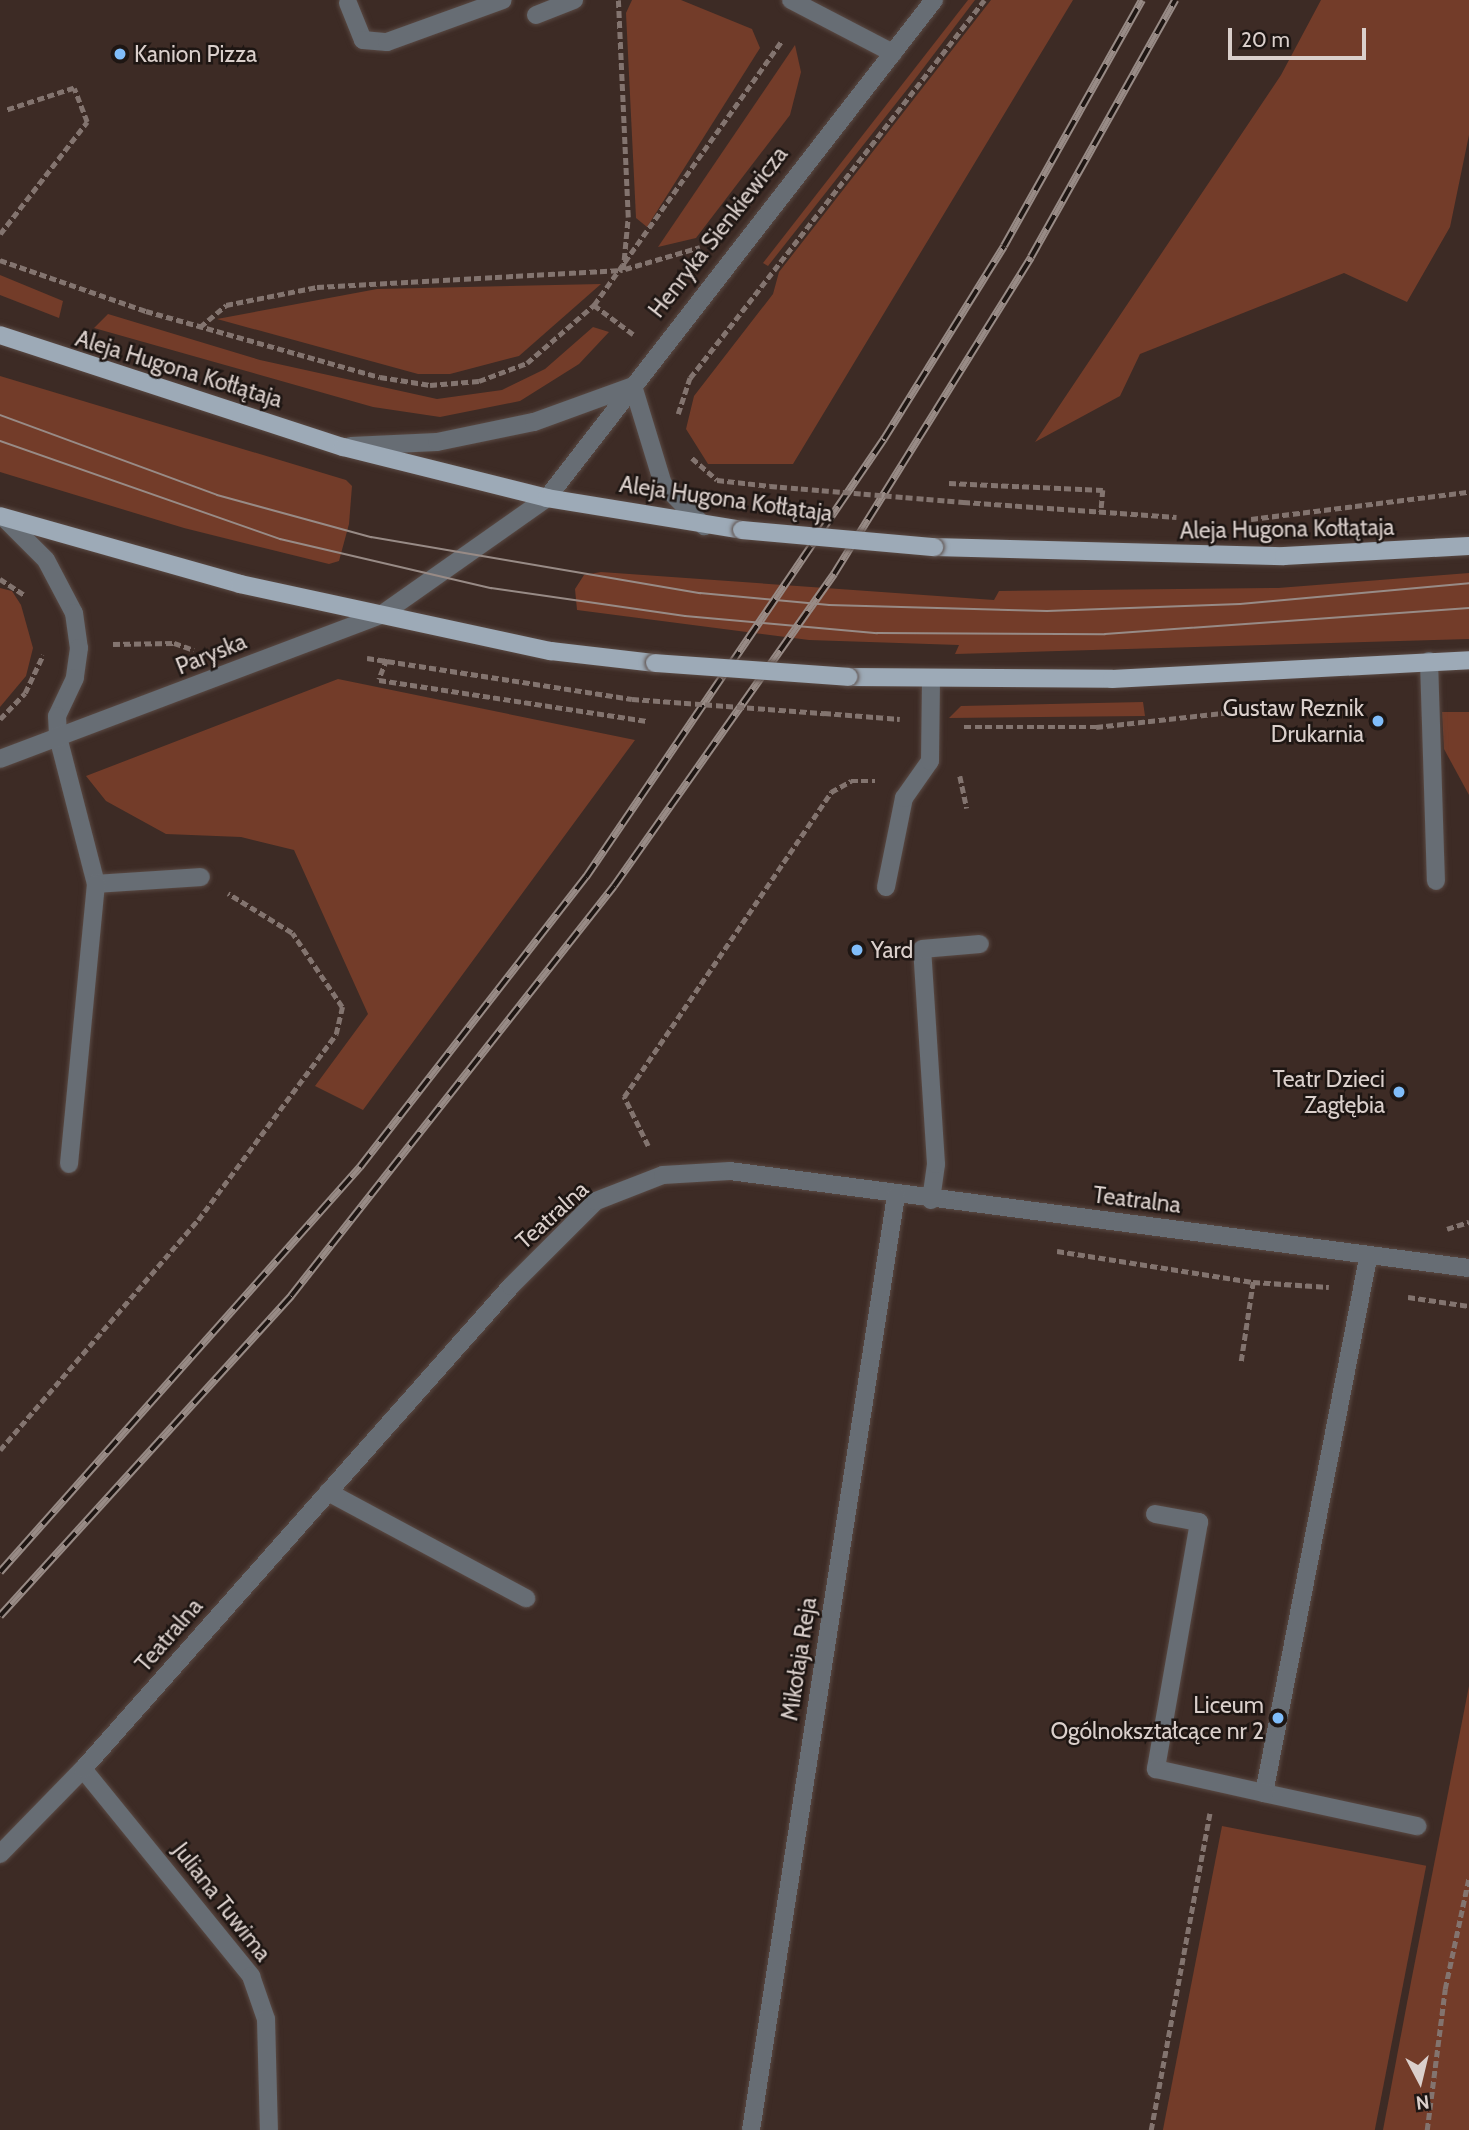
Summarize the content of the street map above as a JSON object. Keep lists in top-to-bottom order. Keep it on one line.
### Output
{"streets":{"main road":["Aleja Hugona Kołłątaja"],"street":["Henryka Sienkiewicza","Paryska","Teatralna","Mikołaja Reja","Juliana Tuwima"]},"crossings":[["Henryka Sienkiewicza","Aleja Hugona Kołłątaja"],["Henryka Sienkiewicza","Paryska"],["Aleja Hugona Kołłątaja","Paryska"],["Teatralna","Mikołaja Reja"],["Teatralna","Juliana Tuwima"]],"places":["Kanion Pizza","Gustaw Reznik Drukarnia","Yard","Teatr Dzieci Zagłębia","Liceum Ogólnokształcące nr 2"],"scale_bar":"20 m","north":"bottom"}
